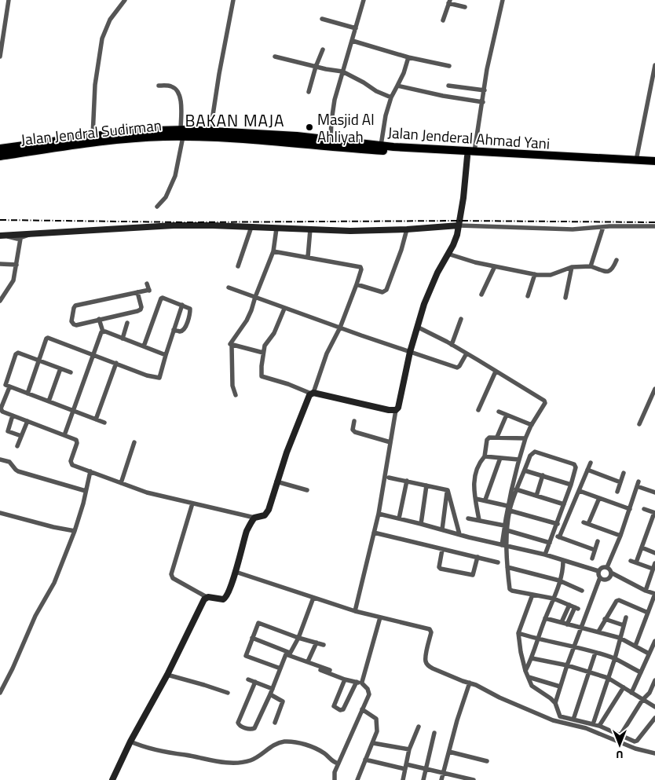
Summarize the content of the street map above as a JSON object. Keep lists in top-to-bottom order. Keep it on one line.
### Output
{"streets":{"highway":["Jalan Jendral Sudirman","Jalan Jenderal Ahmad Yani"]},"crossings":[["Jalan Jendral Sudirman","Jalan Jenderal Ahmad Yani"]],"districts":["BAKAN MAJA"],"places":["Masjid Al Ahliyah"],"north":"bottom"}
